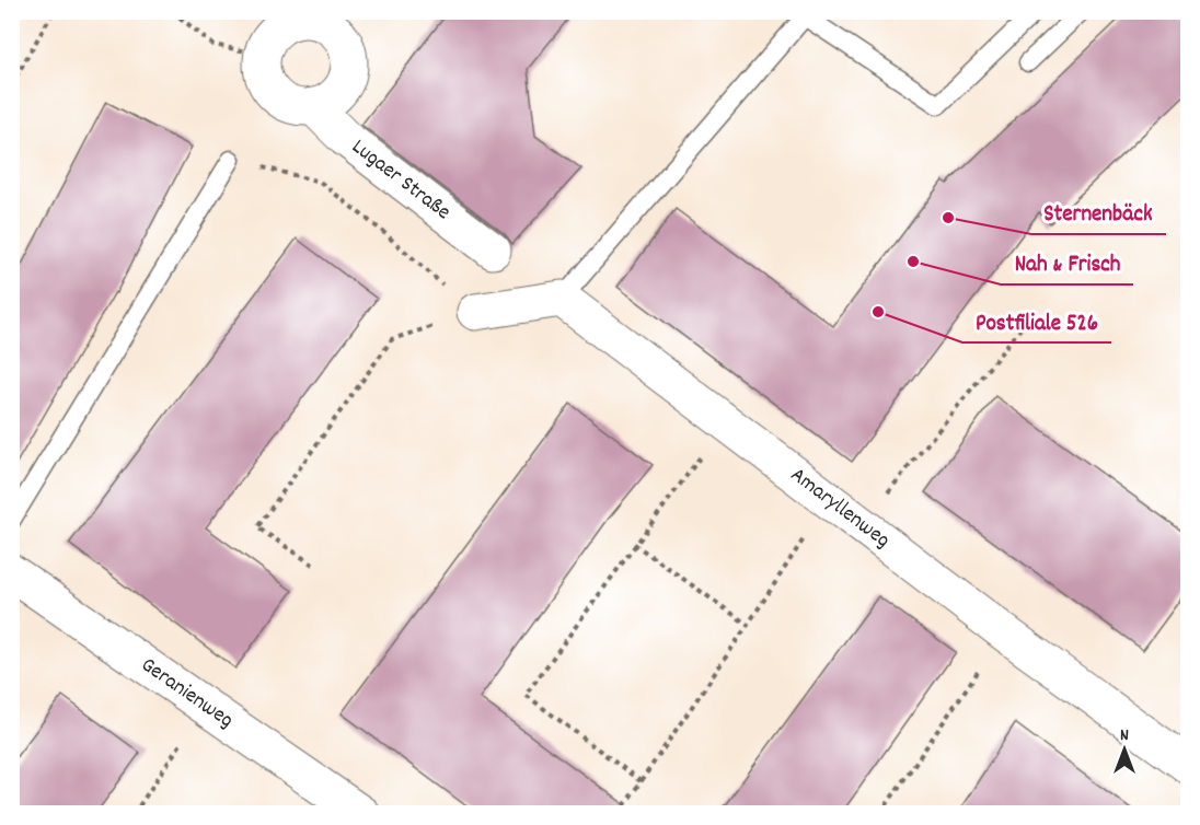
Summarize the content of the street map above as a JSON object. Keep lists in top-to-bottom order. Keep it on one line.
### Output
{"streets":{"street":["Lugaer Straße","Amaryllenweg","Geranienweg"]},"places":["Sternenbäck","Nah & Frisch","Postfiliale 526"],"north":"top"}
